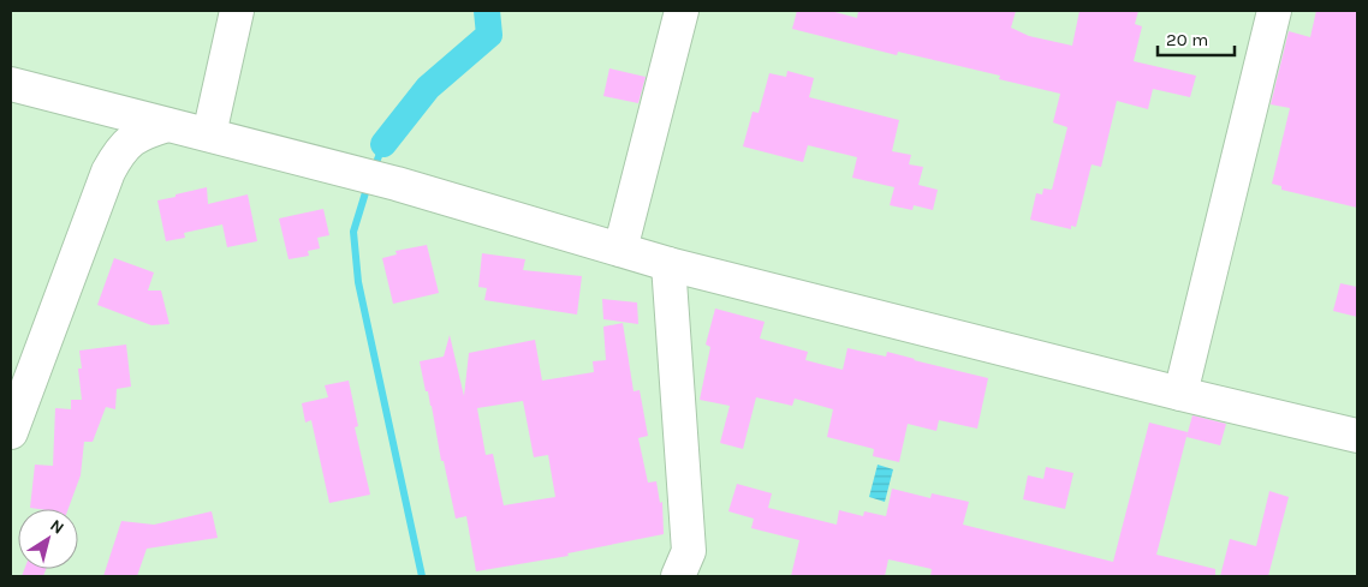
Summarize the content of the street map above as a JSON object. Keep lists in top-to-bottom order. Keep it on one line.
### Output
{"scale_bar":"20 m","north":"top right"}
